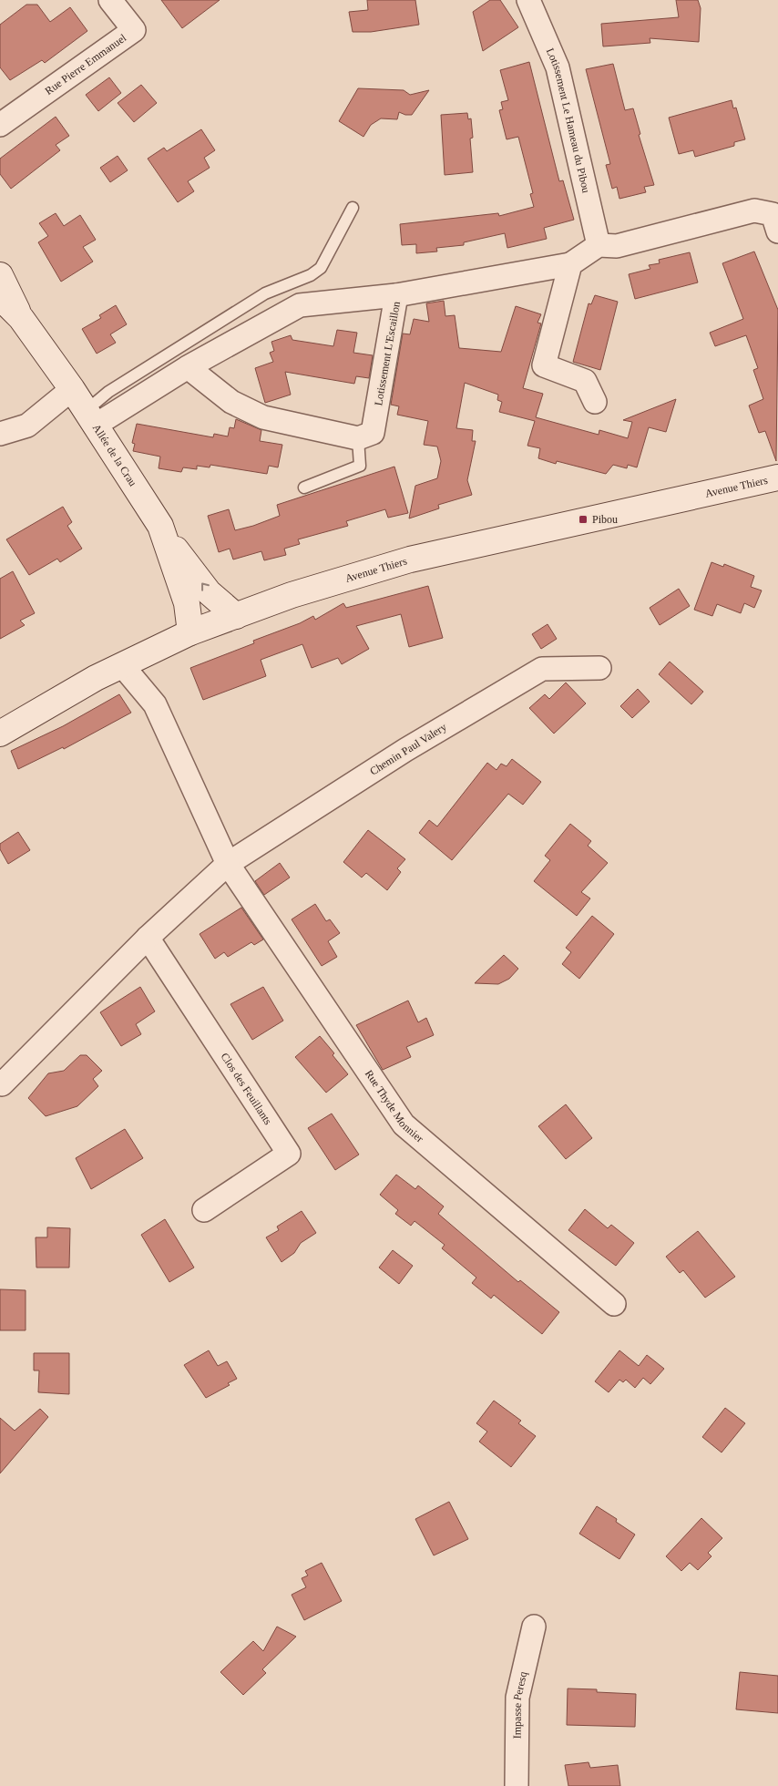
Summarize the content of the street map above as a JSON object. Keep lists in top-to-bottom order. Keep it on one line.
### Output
{"streets":{"main road":["Allée de la Crau","Avenue Thiers"],"street":["Rue Pierre Emmanuel","Lotissement Le Hameau du Pibou","Lotissement L'Escaillon","Chemin Paul Valery","Clos des Feuillants","Rue Thyde Monnier","Impasse Peresq"]},"crossings":[["Lotissement L'Escaillon","Allée de la Crau"],["Allée de la Crau","Avenue Thiers"],["Chemin Paul Valery","Rue Thyde Monnier"]],"places":{"transit":["Pibou"]}}
